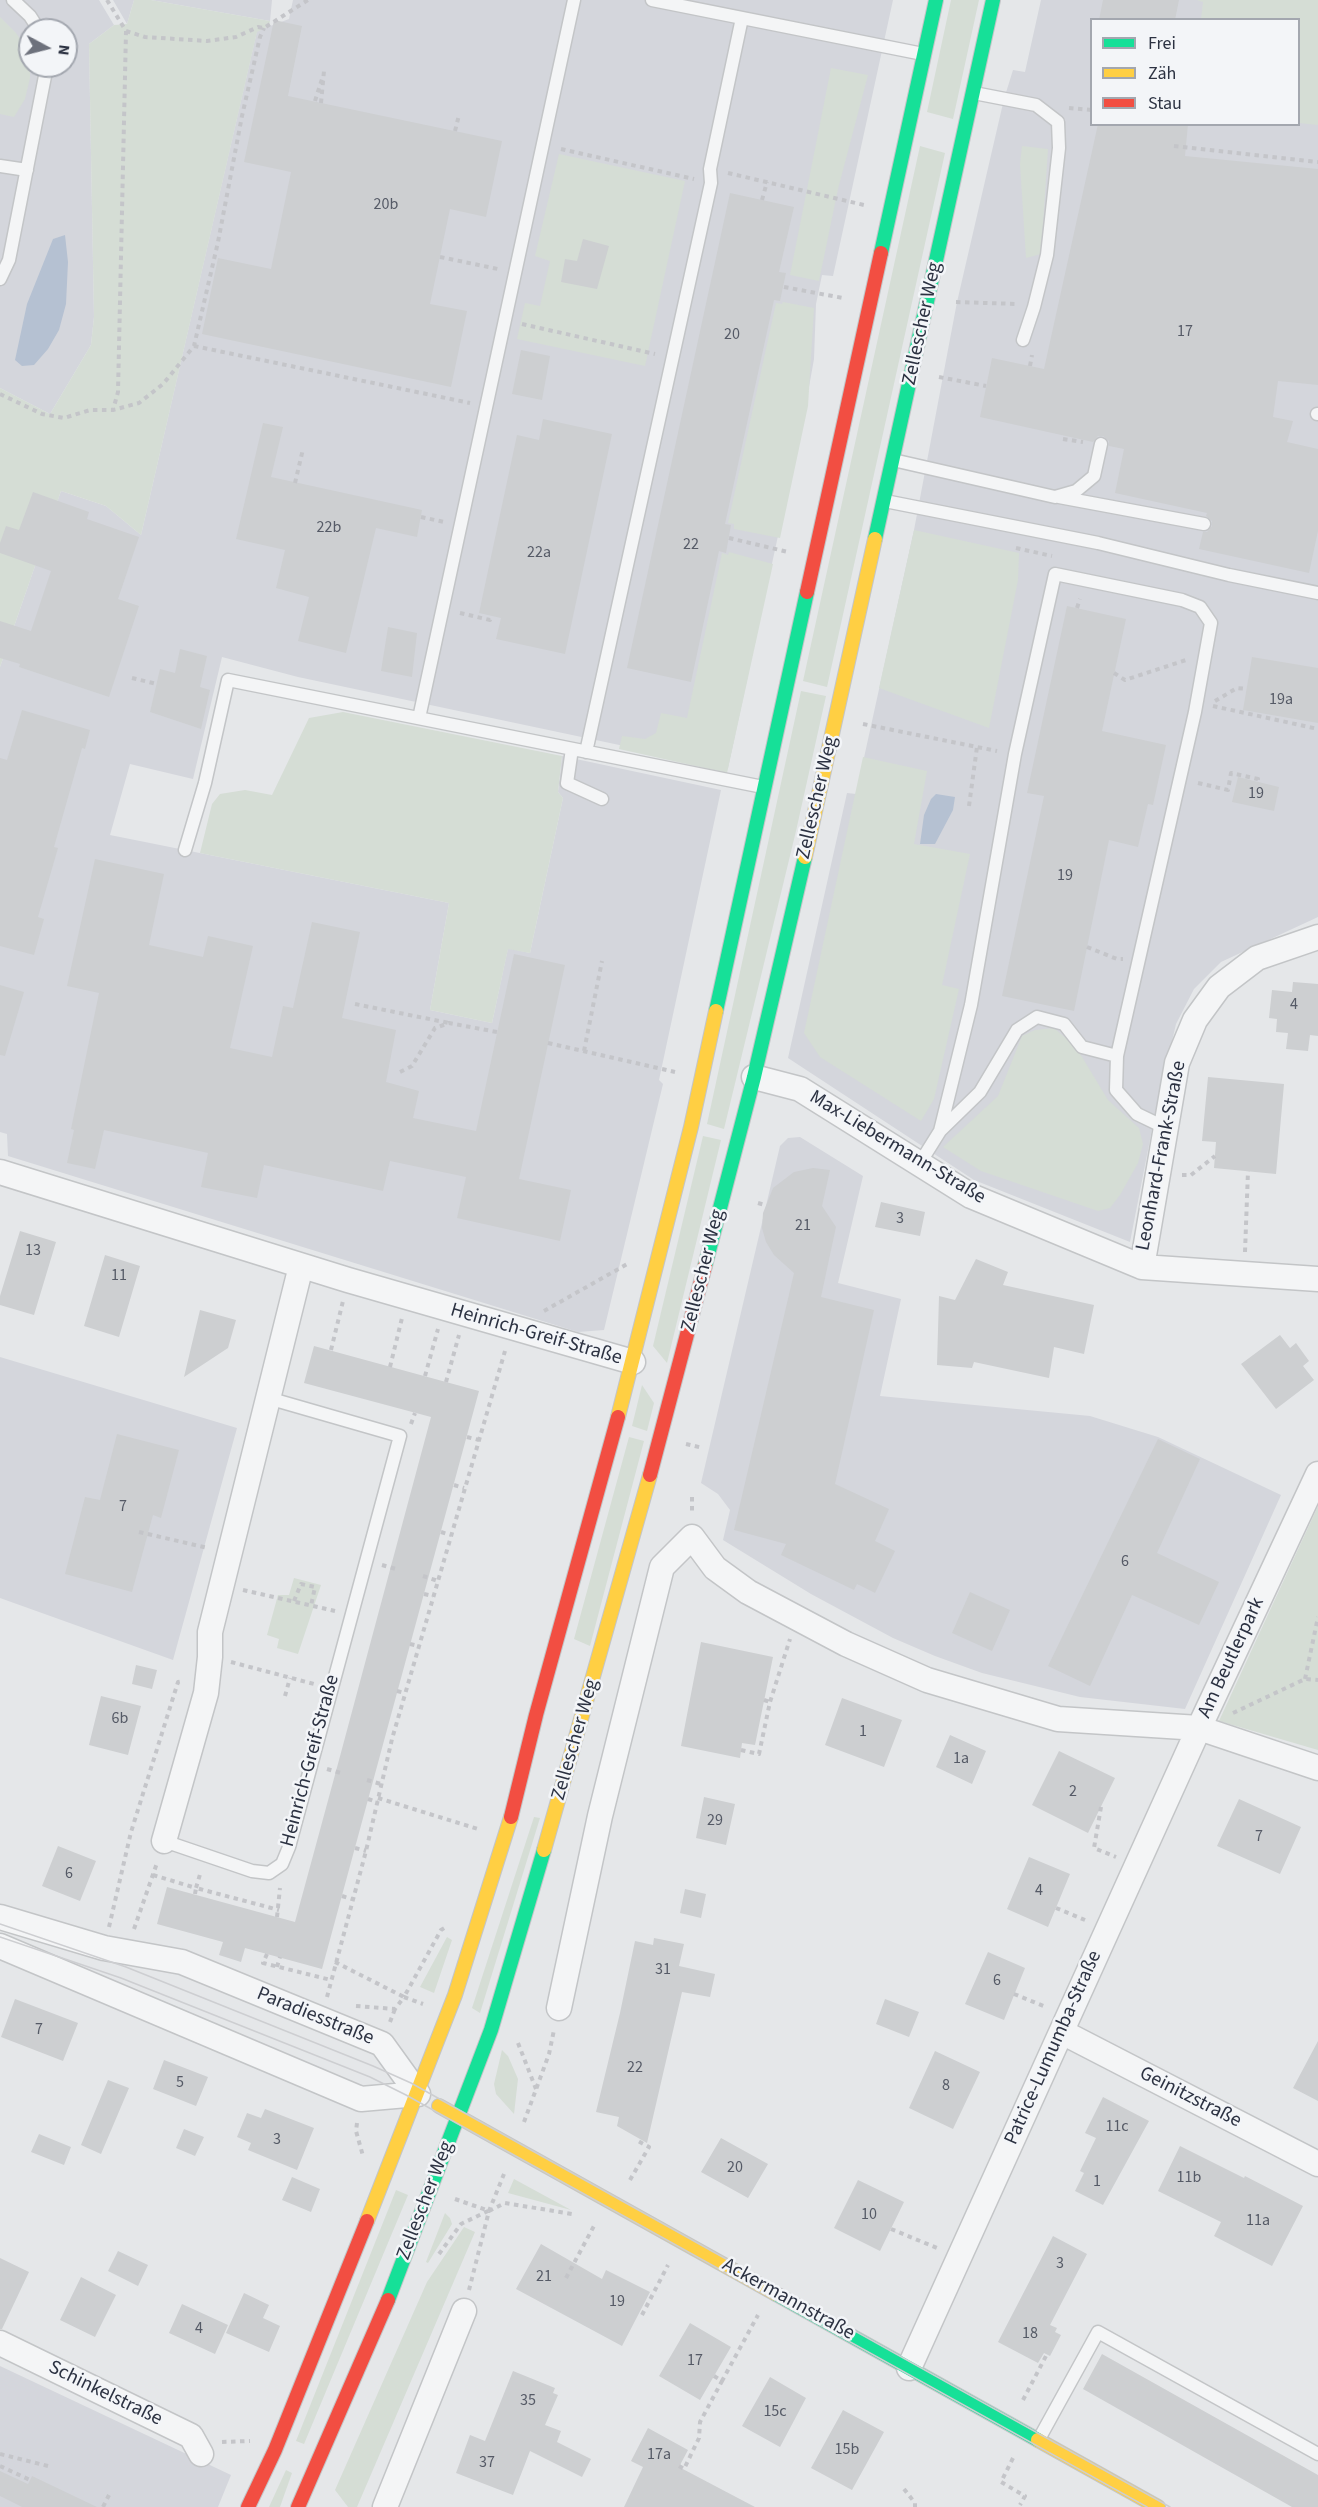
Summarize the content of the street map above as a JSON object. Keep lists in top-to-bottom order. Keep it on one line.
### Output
{"streets":{"main road":["Zellescher Weg","Ackermannstraße"],"street":["Max-Liebermann-Straße","Leonhard-Frank-Straße","Heinrich-Greif-Straße","Am Beutlerpark","Paradiesstraße","Patrice-Lumumba-Straße","Geinitzstraße","Schinkelstraße"]},"crossings":[["Zellescher Weg","Max-Liebermann-Straße"],["Zellescher Weg","Ackermannstraße"],["Max-Liebermann-Straße","Leonhard-Frank-Straße"],["Am Beutlerpark","Patrice-Lumumba-Straße"],["Paradiesstraße","Ackermannstraße"],["Patrice-Lumumba-Straße","Geinitzstraße"],["Patrice-Lumumba-Straße","Ackermannstraße"]],"house_numbers":["20b","17","20","22b","22","22a","19a","19","19","4","3","21","13","11","7","6","6b","1","1a","2","29","7","6","4","31","6","7","22","5","8","11c","3","20","11b","1","10","11a","3","21","19","4","18","17","35","15c","15b","17a","37"],"legend":["Frei","Zäh","Stau"],"north":"right"}
